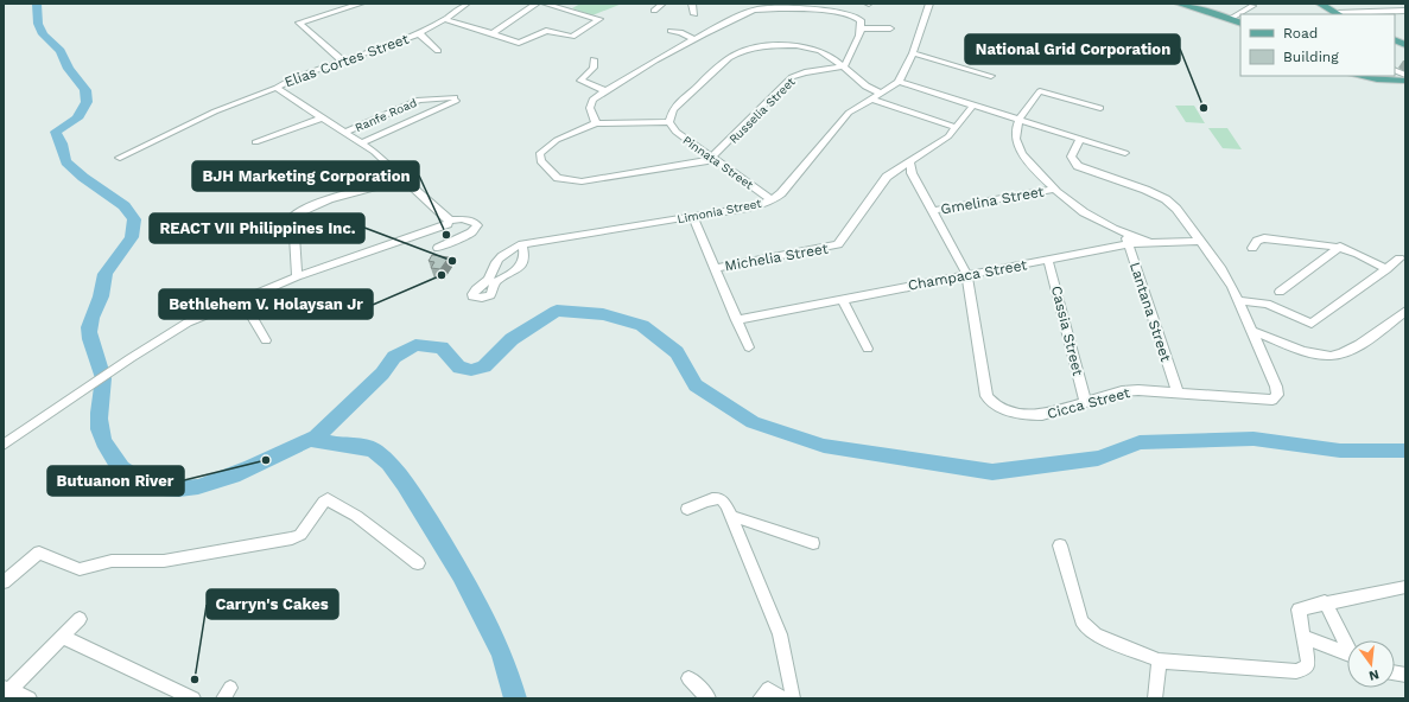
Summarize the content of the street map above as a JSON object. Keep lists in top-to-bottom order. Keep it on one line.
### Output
{"streets":{"street":["Elias Cortes Street","Russelia Street","Ranfe Road","Pinnata Street","Gmelina Street","Limonia Street","Michelia Street","Champaca Street","Lantana Street","Cassia Street","Cicca Street"]},"crossings":[["Elias Cortes Street","Ranfe Road"],["Russelia Street","Pinnata Street"],["Pinnata Street","Limonia Street"],["Gmelina Street","Cicca Street"],["Michelia Street","Cicca Street"],["Champaca Street","Lantana Street"],["Champaca Street","Cassia Street"],["Champaca Street","Cicca Street"],["Lantana Street","Cicca Street"],["Cassia Street","Cicca Street"]],"places":["National Grid Corporation","BJH Marketing Corporation","REACT VII Philippines Inc.","Bethlehem V. Holaysan Jr","Butuanon River","Carryn's Cakes"],"legend":["Road","Building"],"north":"bottom"}
